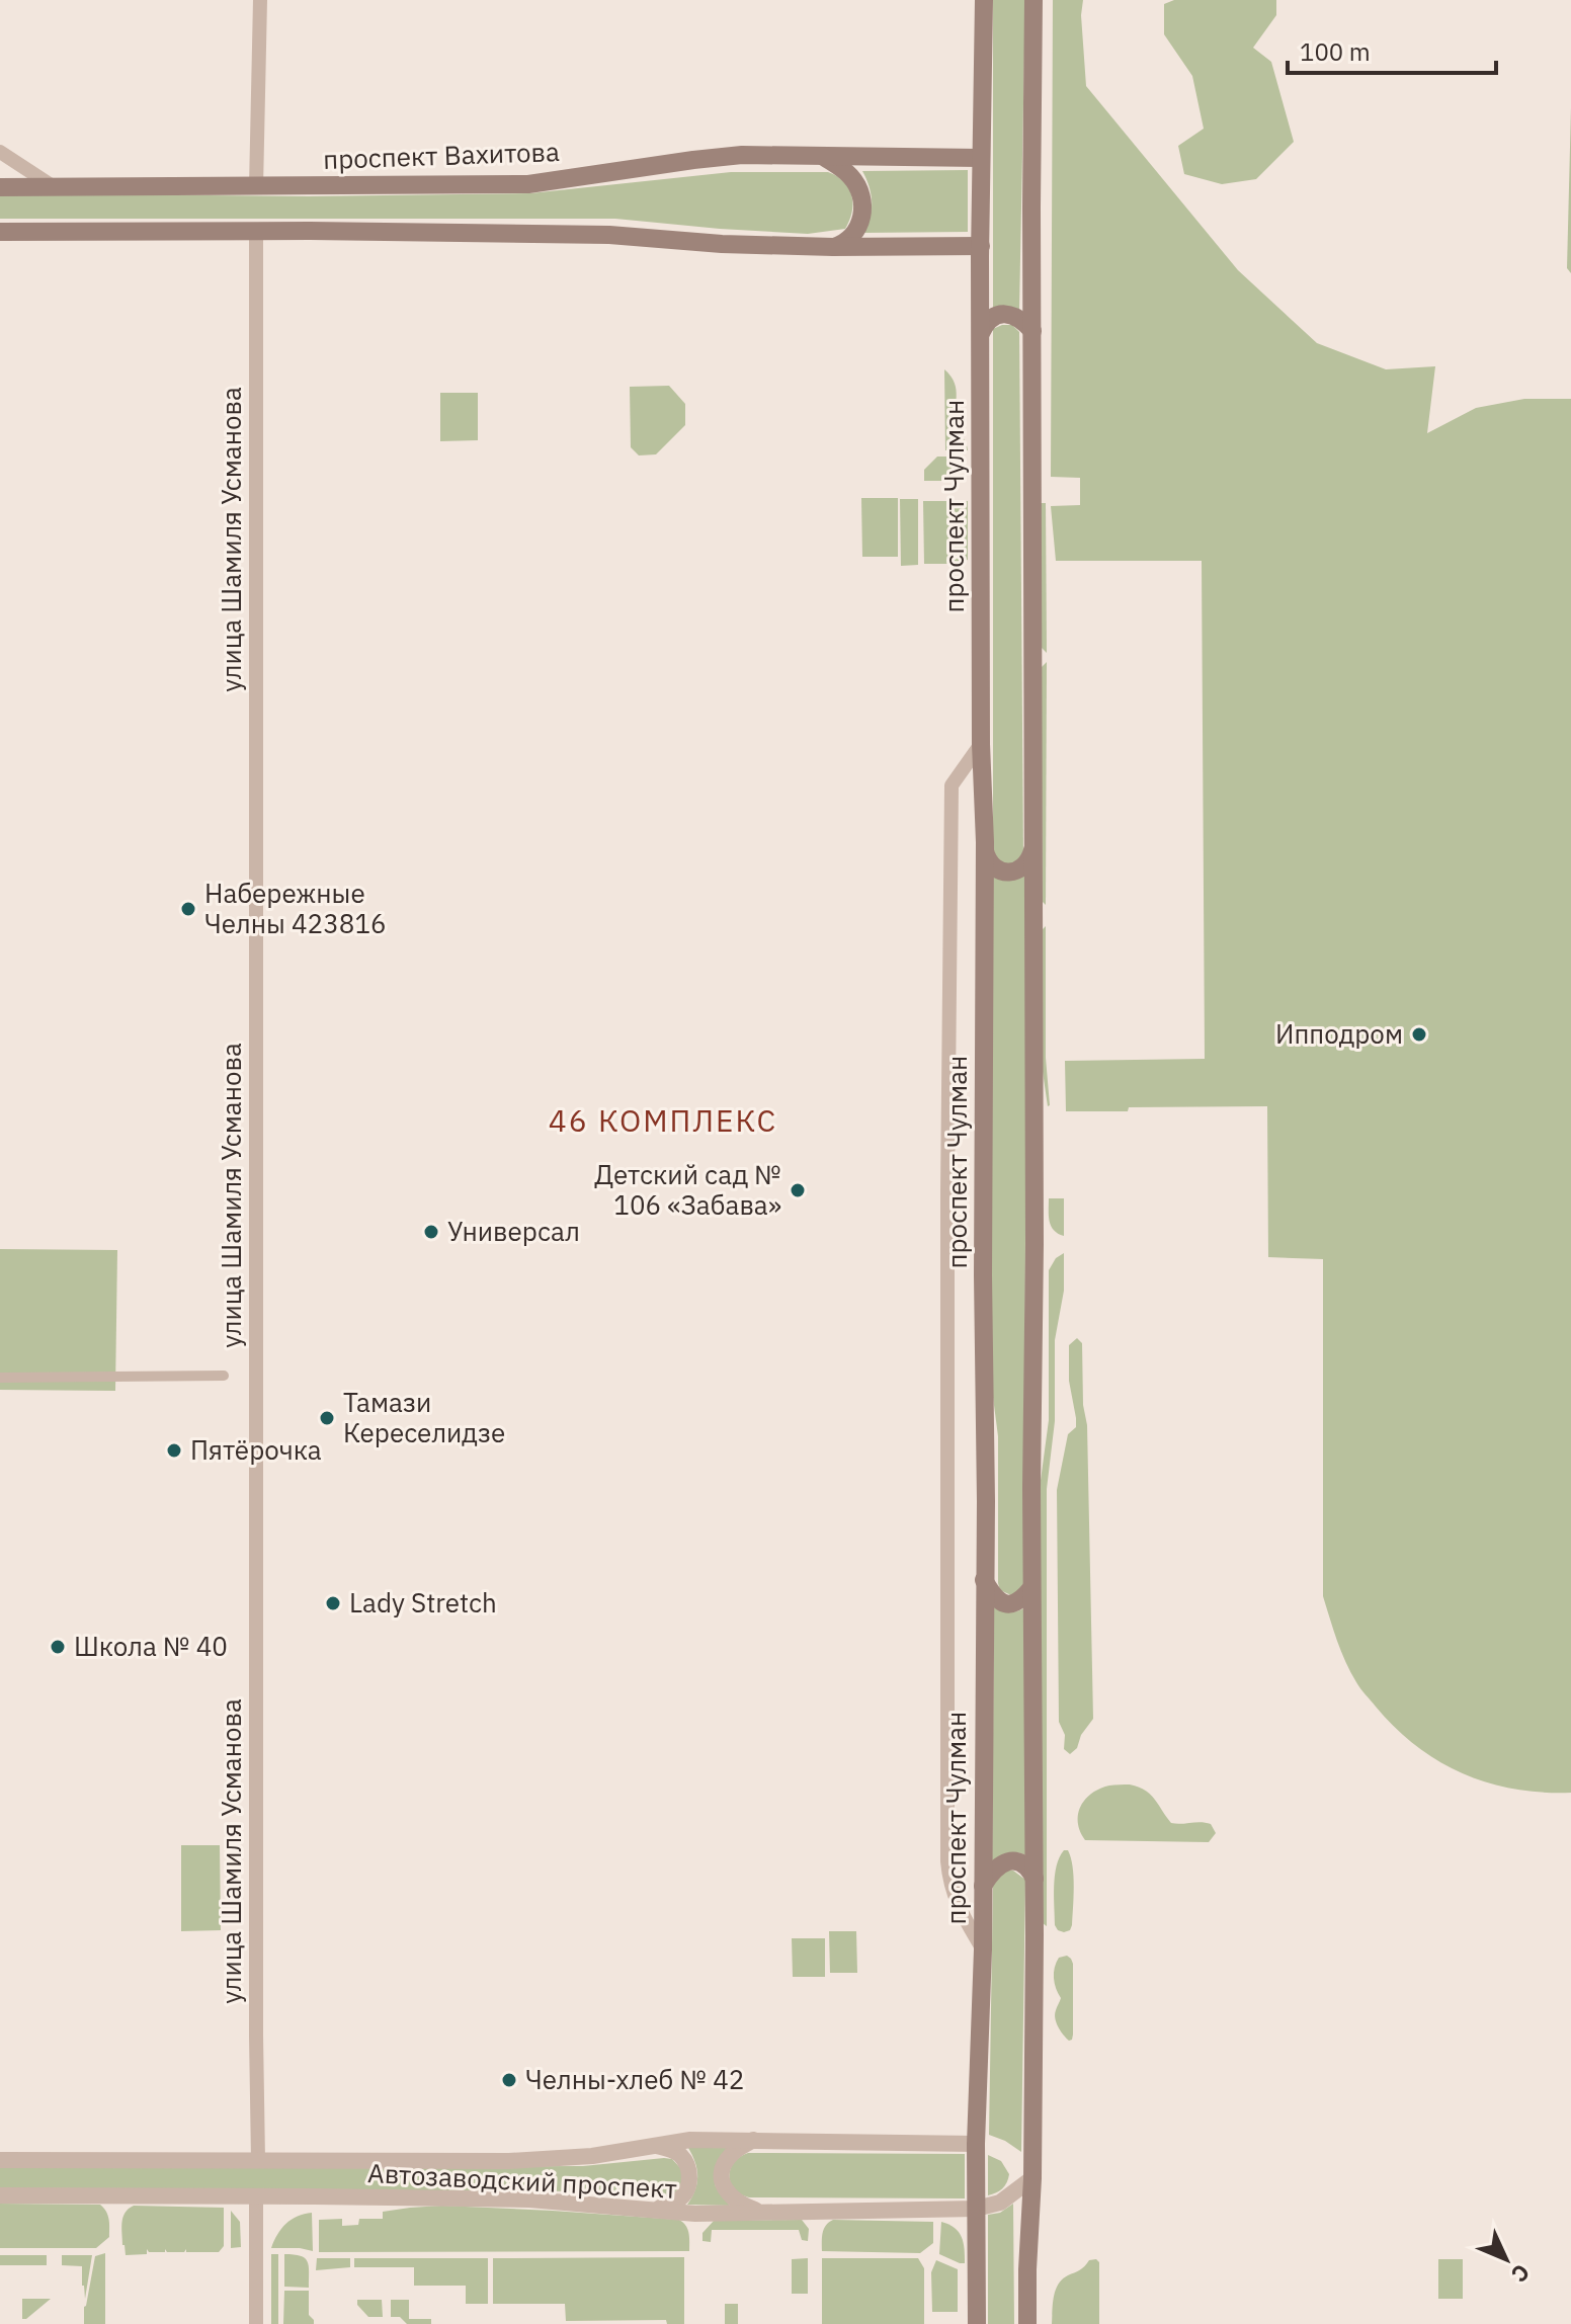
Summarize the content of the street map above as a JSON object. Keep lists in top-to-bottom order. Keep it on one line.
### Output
{"streets":{"main road":["проспект Вахитова","проспект Чулман"],"street":["улица Шамиля Усманова","Автозаводский проспект"]},"crossings":[["проспект Вахитова","проспект Чулман"],["проспект Чулман","Автозаводский проспект"],["улица Шамиля Усманова","Автозаводский проспект"]],"districts":["46 КОМПЛЕКС"],"places":["Набережные Челны 423816","Ипподром","Детский сад № 106 «Забава»","Универсал","Тамази Кереселидзе","Пятёрочка","Lady Stretch","Школа № 40","Челны-хлеб № 42"],"scale_bar":"100 m","north":"bottom right"}
